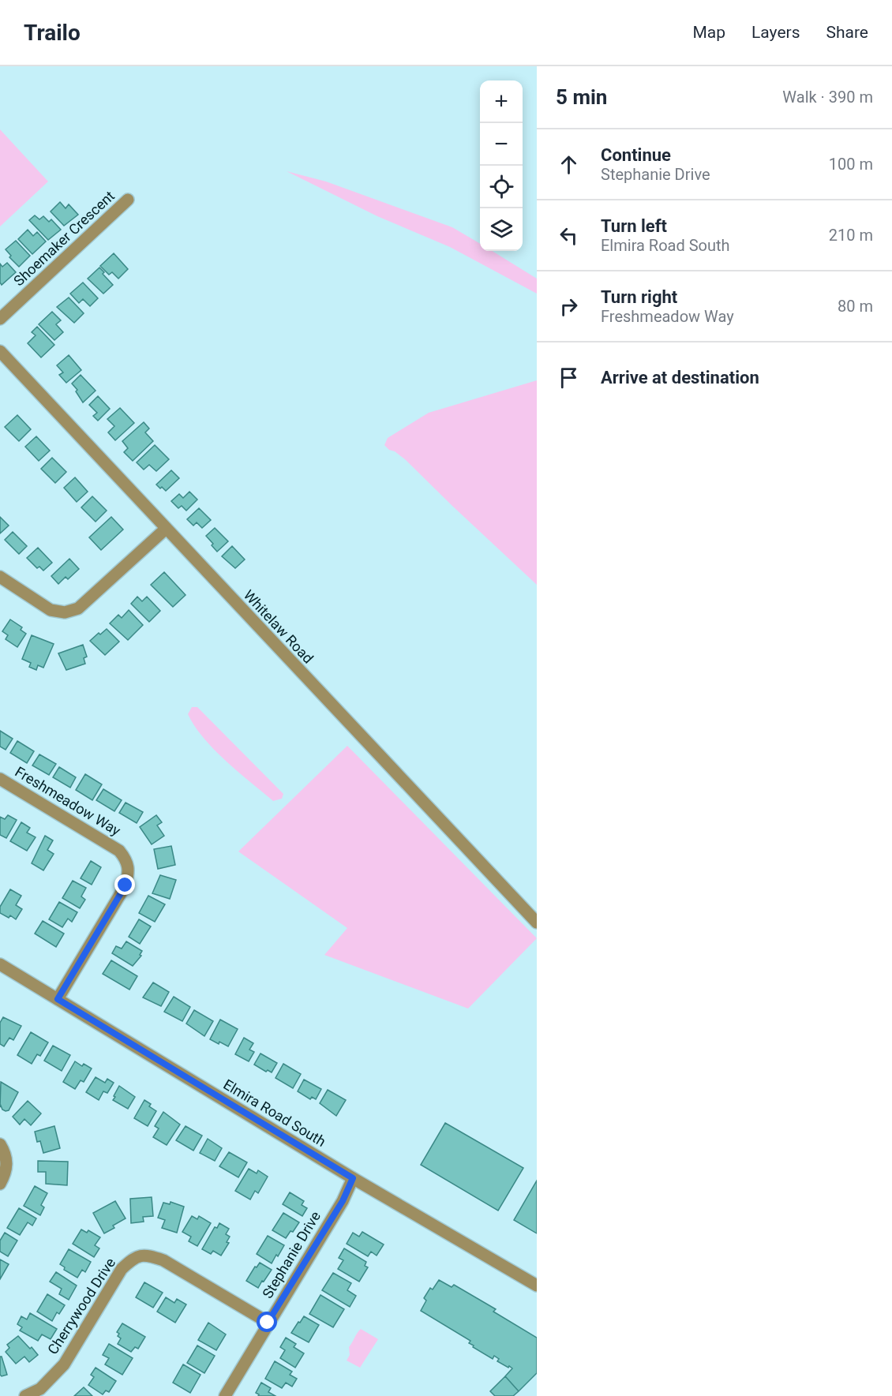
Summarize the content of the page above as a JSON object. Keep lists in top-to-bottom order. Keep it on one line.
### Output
{"streets":{"street":["Shoemaker Crescent","Whitelaw Road","Freshmeadow Way","Elmira Road South","Stephanie Drive","Cherrywood Drive"]},"crossings":[["Freshmeadow Way","Elmira Road South"],["Elmira Road South","Stephanie Drive"],["Stephanie Drive","Cherrywood Drive"]],"page":{"header":"Trailo","nav":["Map","Layers","Share"],"heading":["5 min","Walk · 390 m"],"map_buttons":["+","−"],"list":[["Continue","Stephanie Drive","100 m"],["Turn left","Elmira Road South","210 m"],["Turn right","Freshmeadow Way","80 m"],"Arrive at destination"]}}
